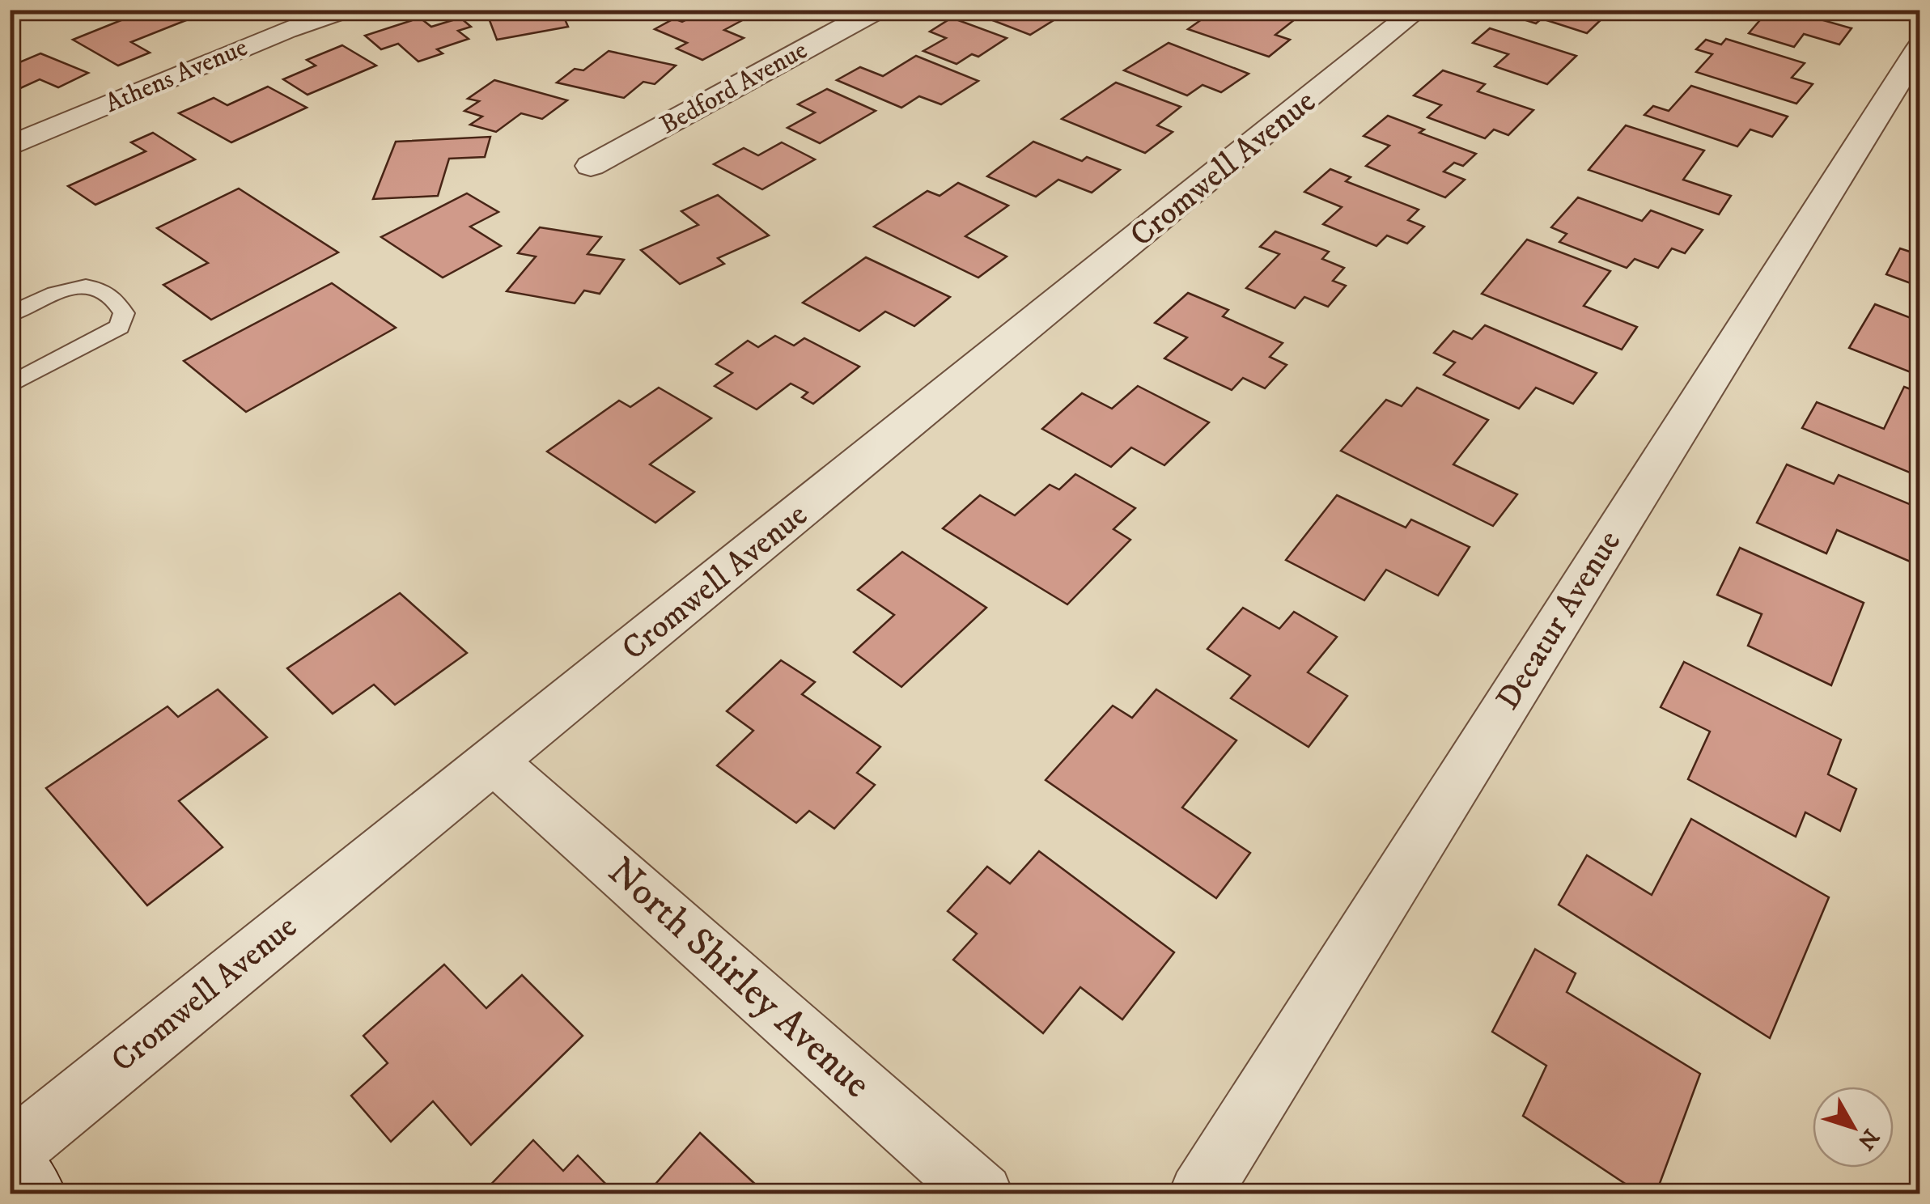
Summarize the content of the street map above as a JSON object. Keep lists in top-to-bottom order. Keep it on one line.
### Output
{"streets":{"street":["Athens Avenue","Bedford Avenue","Cromwell Avenue","Decatur Avenue","North Shirley Avenue"]},"crossings":[["Cromwell Avenue","North Shirley Avenue"]],"north":"bottom right"}
